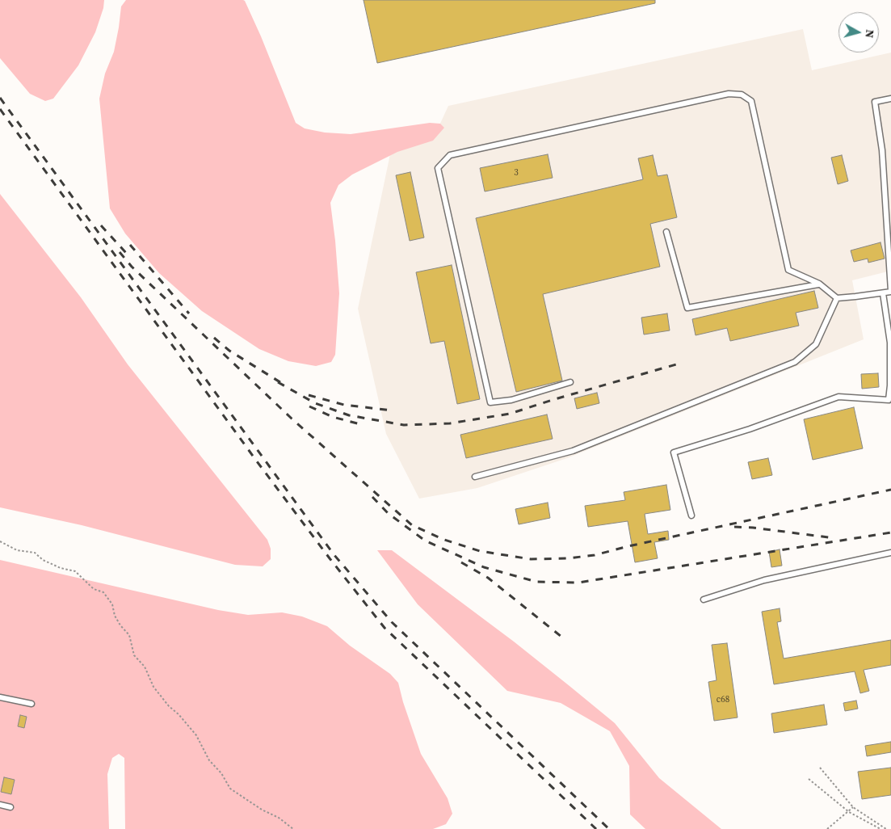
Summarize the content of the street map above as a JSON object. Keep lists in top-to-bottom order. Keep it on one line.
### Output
{"house_numbers":["3","с68"],"north":"right"}
